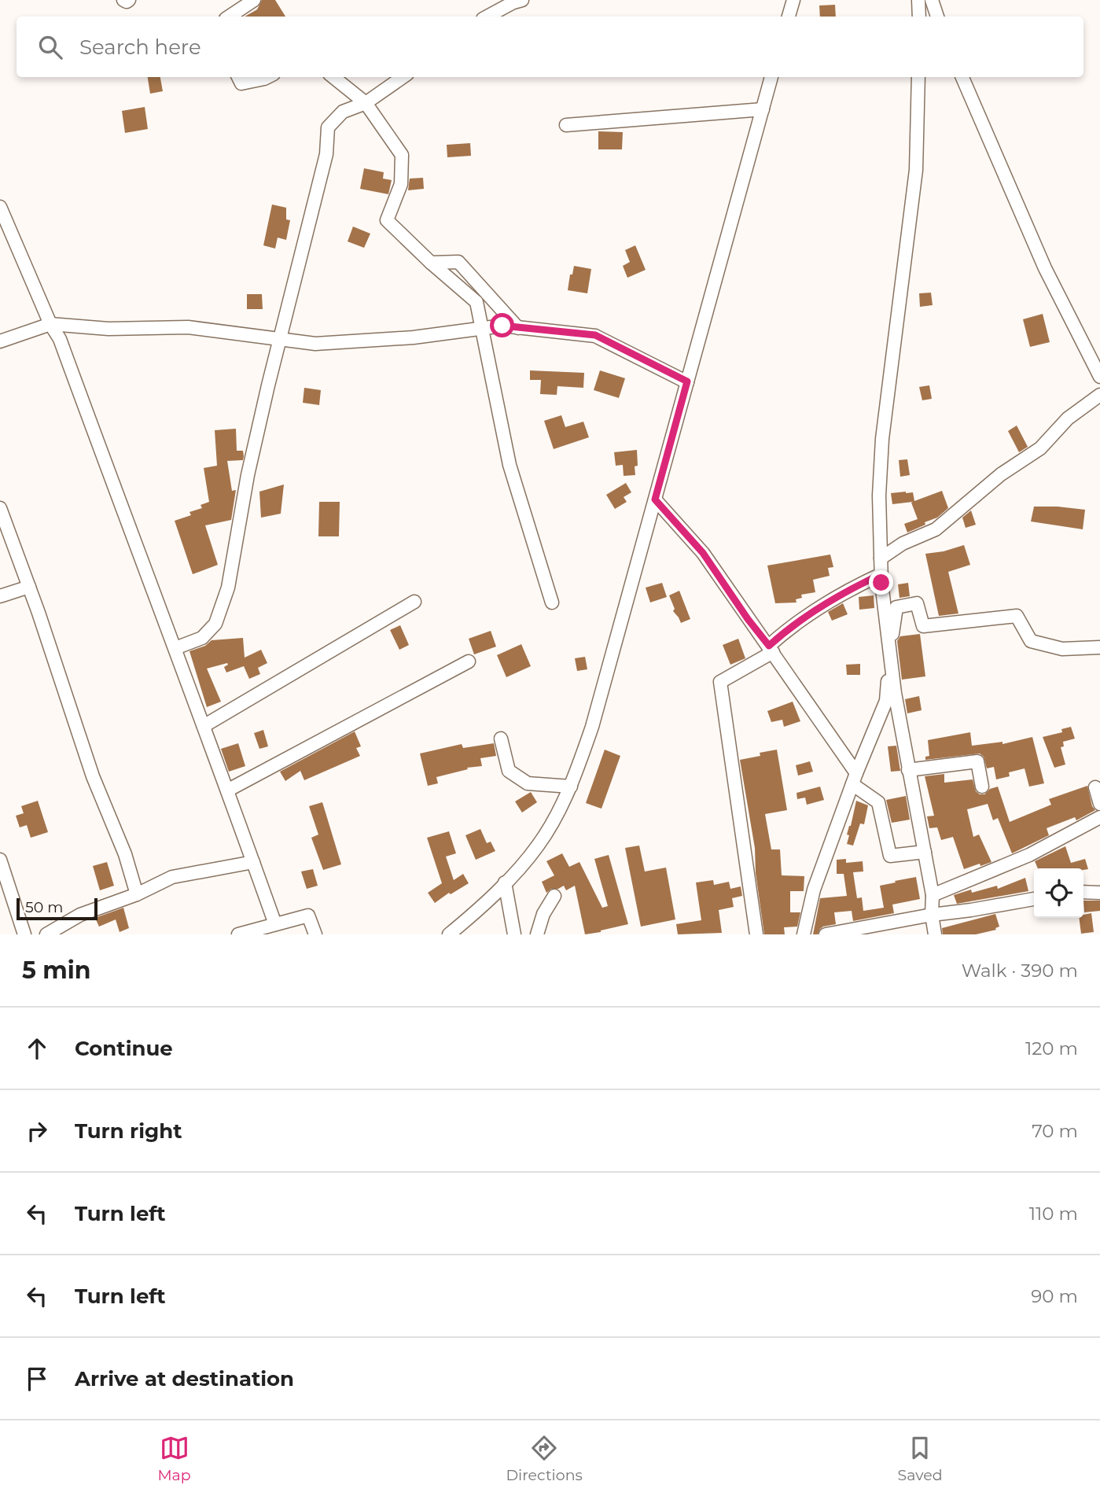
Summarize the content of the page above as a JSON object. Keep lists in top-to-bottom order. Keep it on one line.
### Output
{"scale_bar":"50 m","page":{"search":"Search here","scale":"50 m","heading":["5 min","Walk · 390 m"],"list":[["Continue","120 m"],["Turn right","70 m"],["Turn left","110 m"],["Turn left","90 m"],"Arrive at destination"],"nav":["Map","Directions","Saved"]}}
